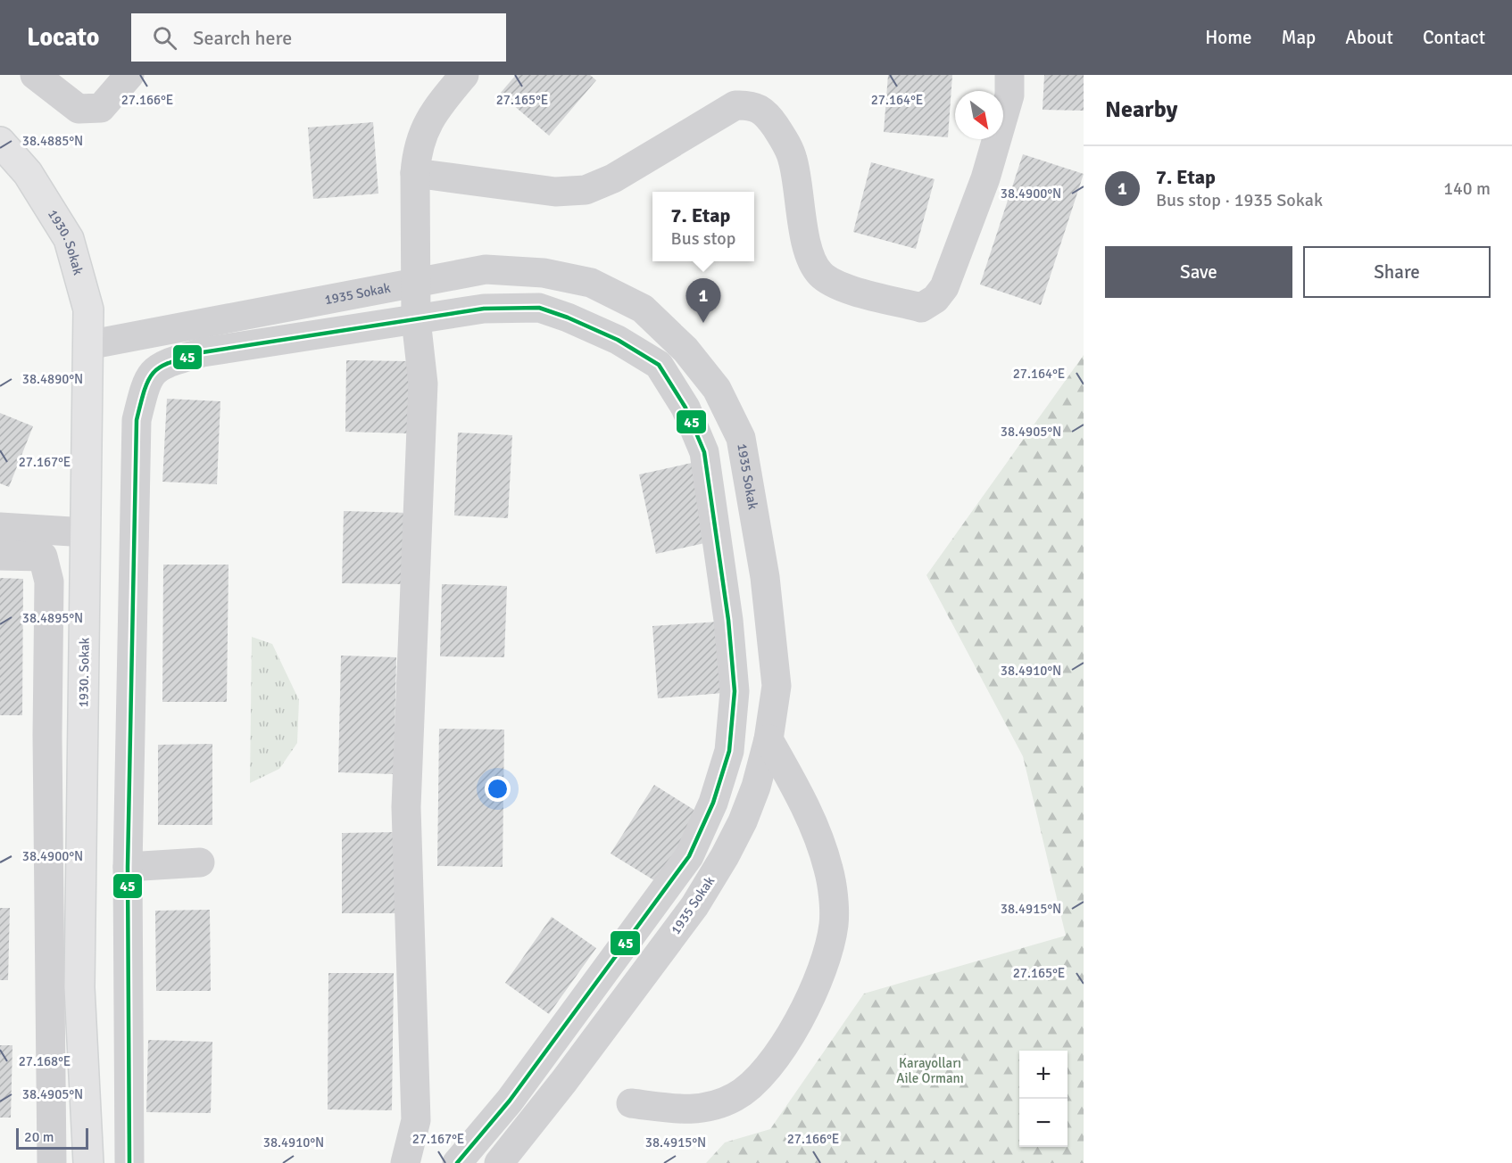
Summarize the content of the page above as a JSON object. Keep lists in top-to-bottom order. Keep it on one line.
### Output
{"streets":{"main road":["1930. Sokak"],"street":["1935 Sokak"]},"crossings":[["1930. Sokak","1935 Sokak"]],"parks":["Karayolları Aile Ormanı"],"lines":["transit line 45"],"scale_bar":"20 m","north":"bottom right","page":{"header":"Locato","search":"Search here","nav":["Home","Map","About","Contact"],"heading":"Nearby","list":[{"mark":"1","name":"7. Etap","note":"Bus stop · 1935 Sokak","value":"140 m"}],"popup":["7. Etap","Bus stop"],"buttons":["Save","Share"],"pins":"1","map_buttons":["+","−"],"scale":"20 m"},"coordinates":["27.166°E","27.165°E","27.164°E","38.4885°N","38.4900°N","38.4890°N","38.4905°N","27.167°E","38.4895°N","38.4910°N","38.4915°N","27.168°E"]}
